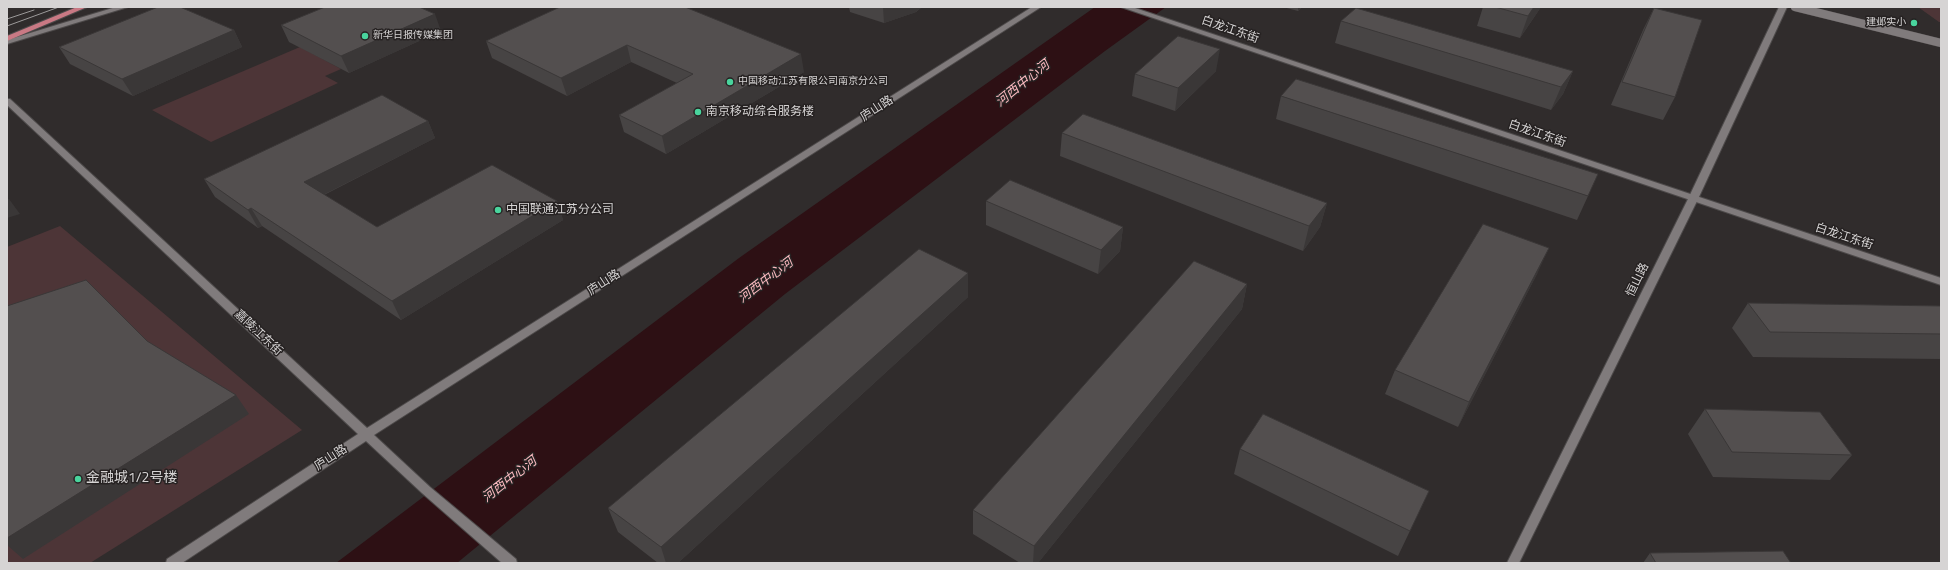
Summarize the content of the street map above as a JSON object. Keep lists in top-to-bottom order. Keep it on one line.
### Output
{"streets":{"street":["白龙江东街","庐山路","恒山路","嘉陵江东街"]},"crossings":[["白龙江东街","恒山路"],["庐山路","嘉陵江东街"]],"water":["河西中心河"],"places":["建邺实小","新华日报传媒集团","中国移动江苏有限公司南京分公司","南京移动综合服务楼","中国联通江苏分公司","金融城1/2号楼"]}
